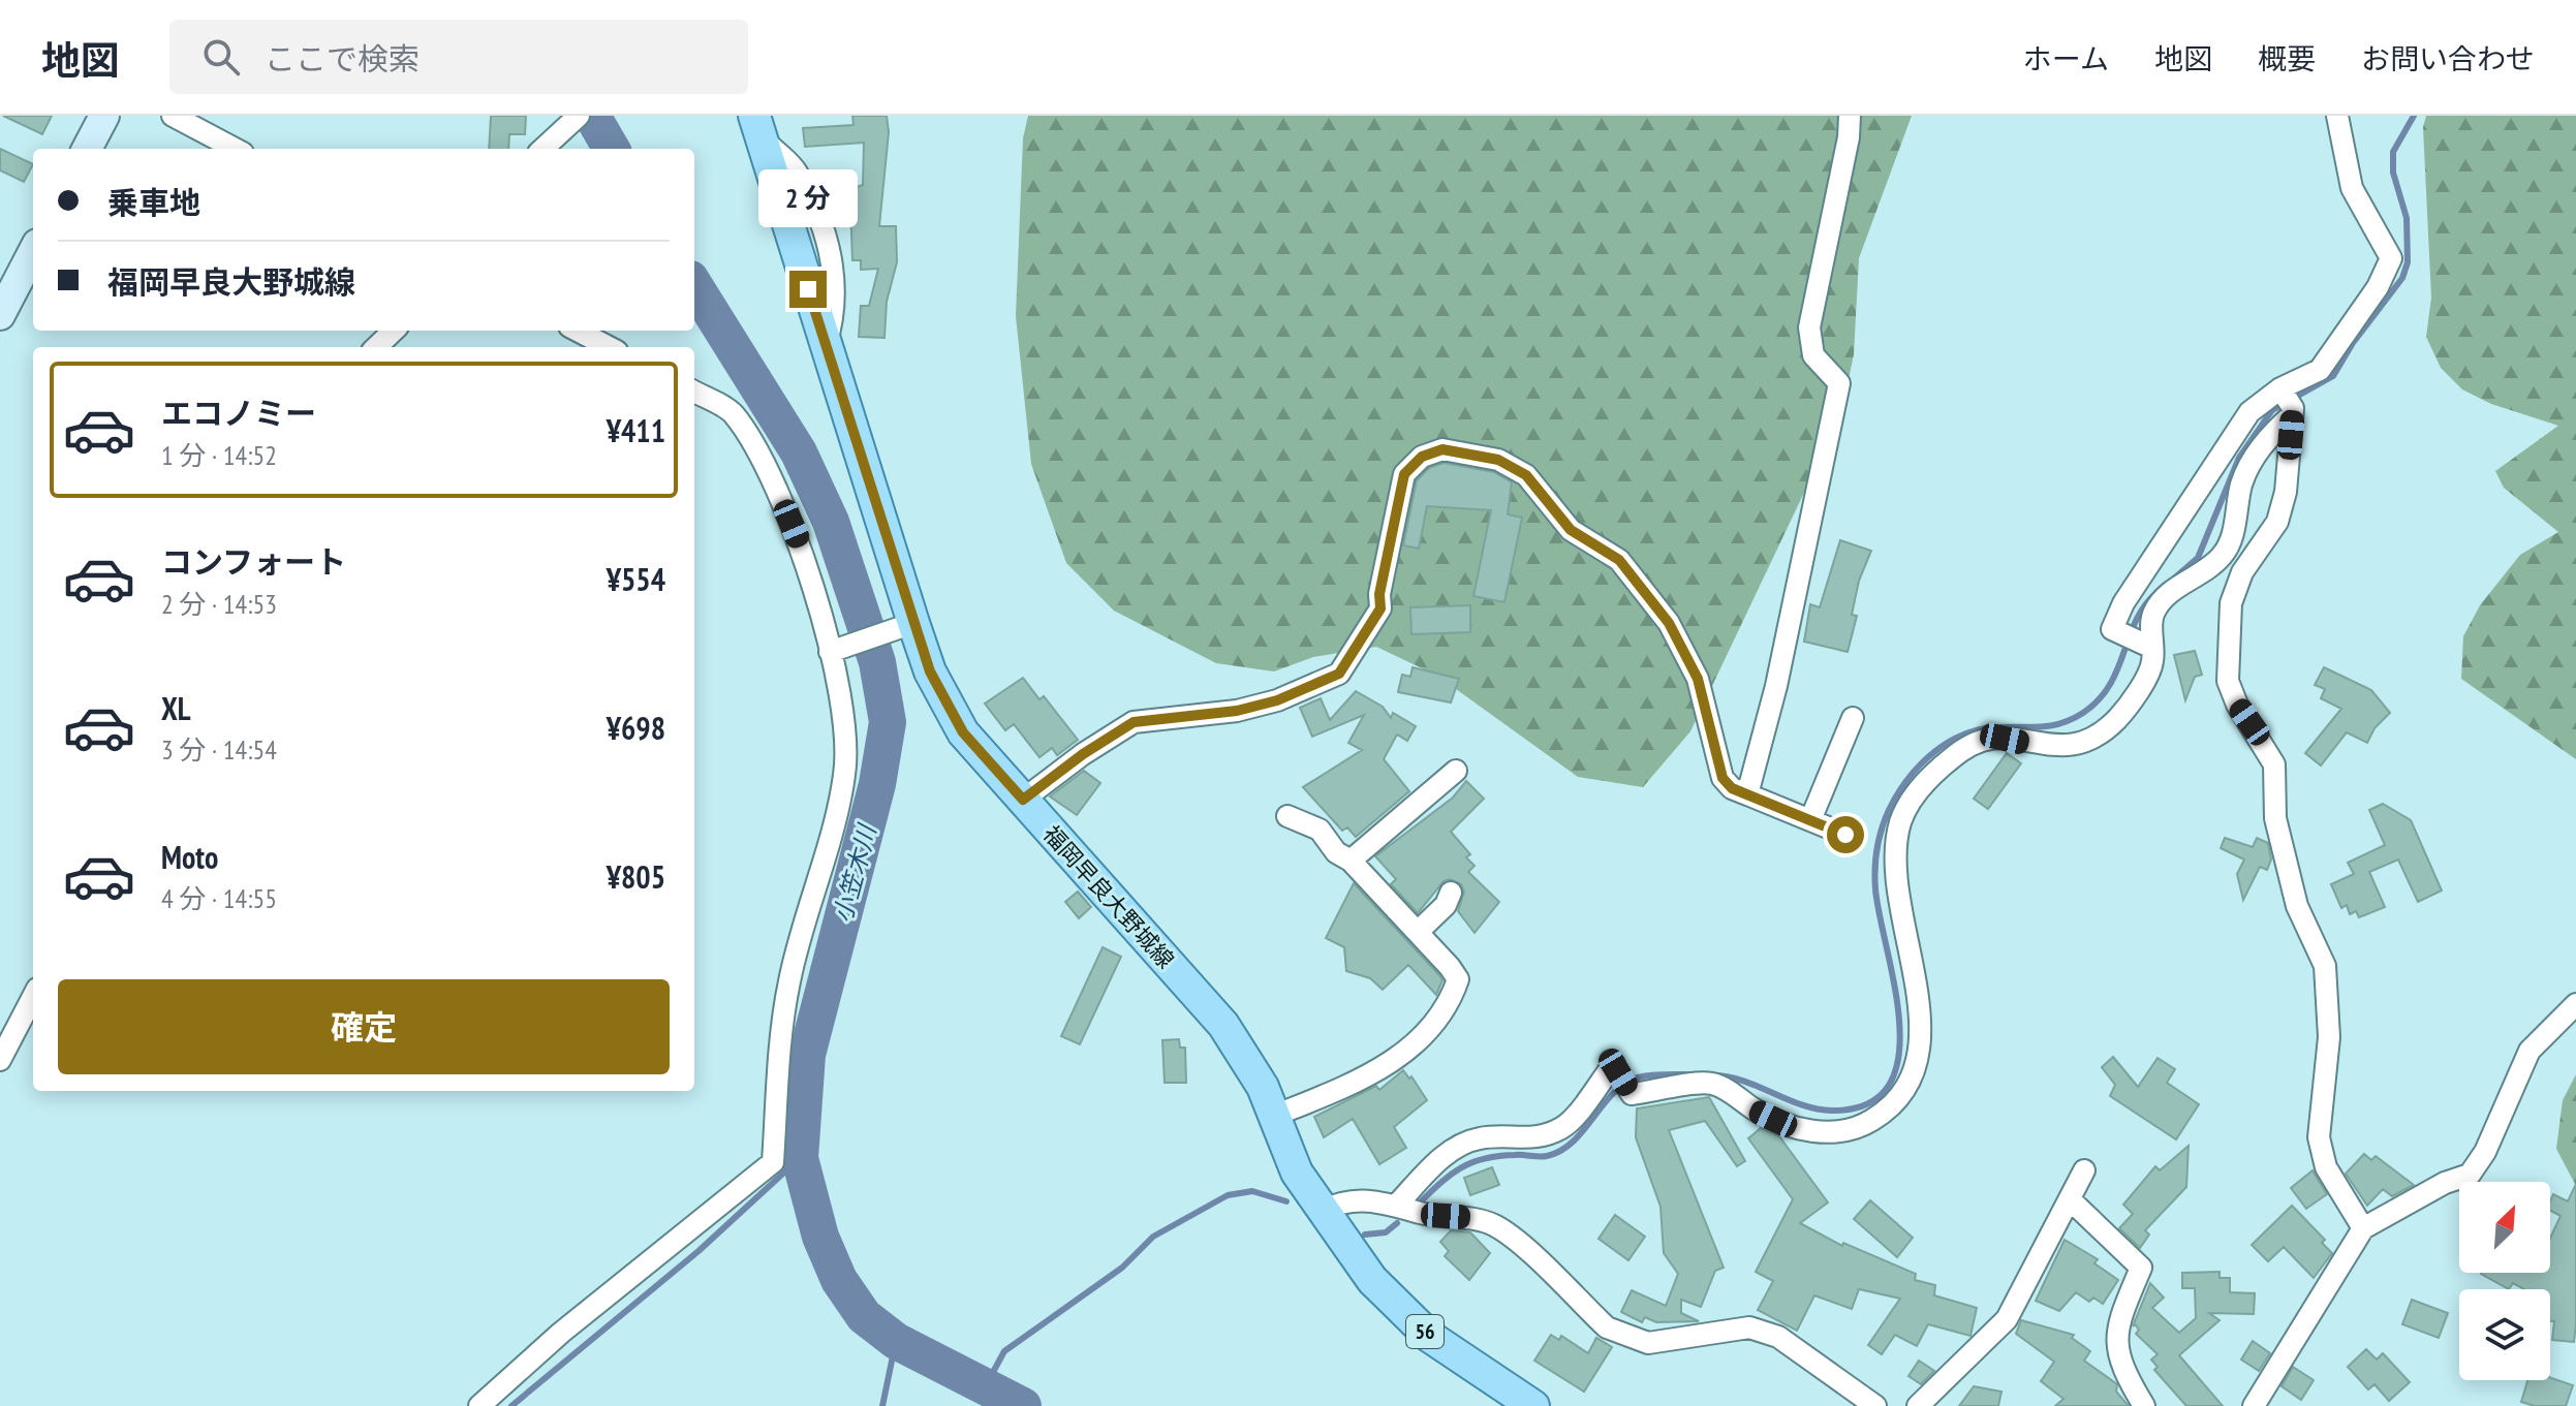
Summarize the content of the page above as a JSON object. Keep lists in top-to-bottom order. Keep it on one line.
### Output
{"streets":{"main road":["福岡早良大野城線","56"]},"water":["小笠木川"],"north":"top right","page":{"header":"地図","search":"ここで検索","nav":["ホーム","地図","概要","お問い合わせ"],"banner":["乗車地","福岡早良大野城線"],"bubble":"2 分","list":[{"name":"エコノミー","note":"1 分 · 14:52","value":"¥411"},{"name":"コンフォート","note":"2 分 · 14:53","value":"¥554"},{"name":"XL","note":"3 分 · 14:54","value":"¥698"},{"name":"Moto","note":"4 分 · 14:55","value":"¥805"}],"buttons":"確定"}}
